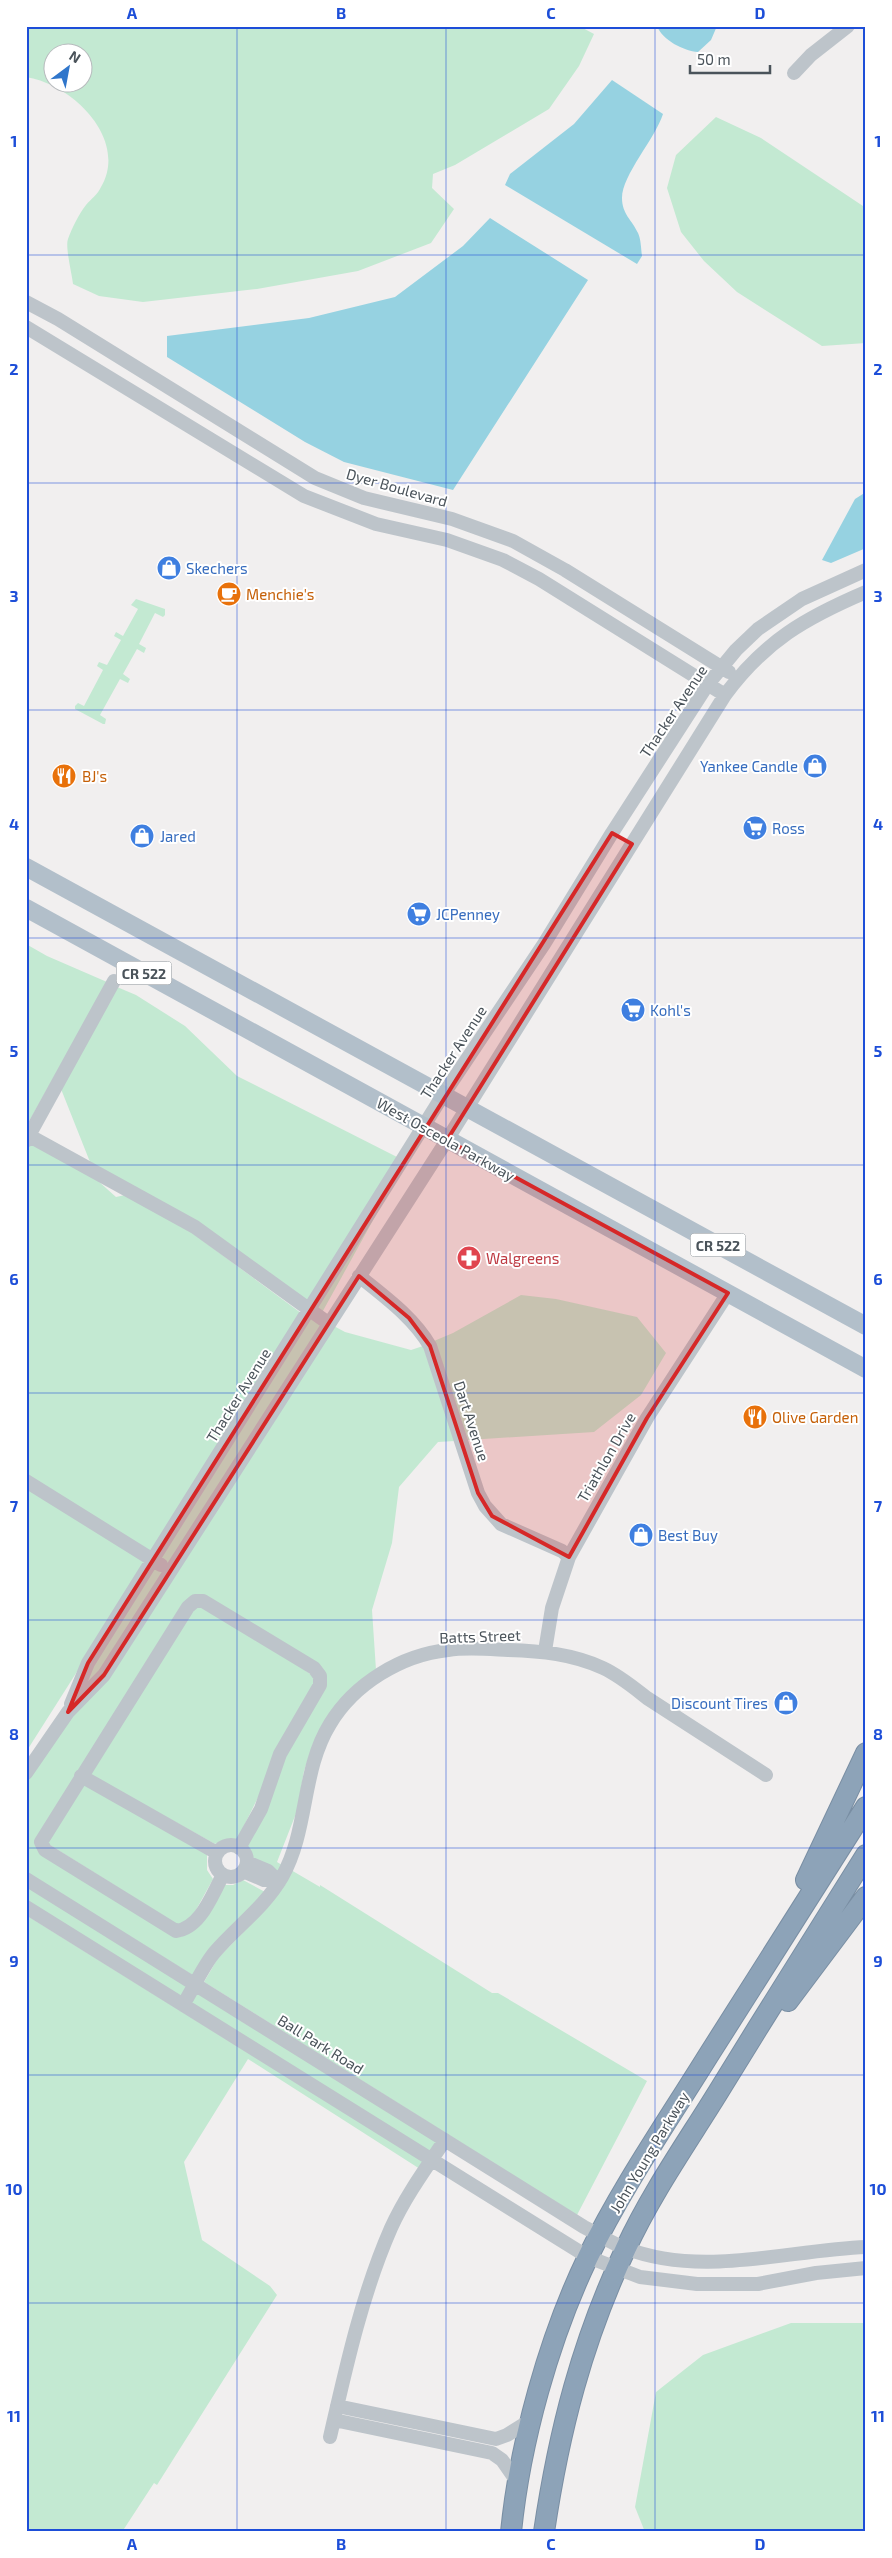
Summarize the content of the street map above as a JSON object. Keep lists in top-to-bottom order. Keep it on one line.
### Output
{"streets":{"highway":["John Young Parkway"],"main road":["CR 522","West Osceola Parkway"],"street":["Dyer Boulevard","Thacker Avenue","Dart Avenue","Triathlon Drive","Batts Street","Ball Park Road"]},"crossings":[["Dyer Boulevard","Thacker Avenue"],["Thacker Avenue","CR 522"],["Thacker Avenue","West Osceola Parkway"],["Thacker Avenue","Dart Avenue"],["West Osceola Parkway","Triathlon Drive"],["Dart Avenue","Triathlon Drive"],["Triathlon Drive","Batts Street"],["Batts Street","Ball Park Road"],["Ball Park Road","John Young Parkway"]],"places":{"shop":["Skechers","Yankee Candle","Jared","Best Buy","Discount Tires"],"cafe":["Menchie's"],"restaurant":["BJ's","Olive Garden"],"supermarket":["Ross","JCPenney","Kohl's"],"pharmacy":["Walgreens"]},"scale_bar":"50 m","north":"top right","grid":{"columns":["A","B","C","D"],"rows":["1","2","3","4","5","6","7","8","9","10","11"]}}
